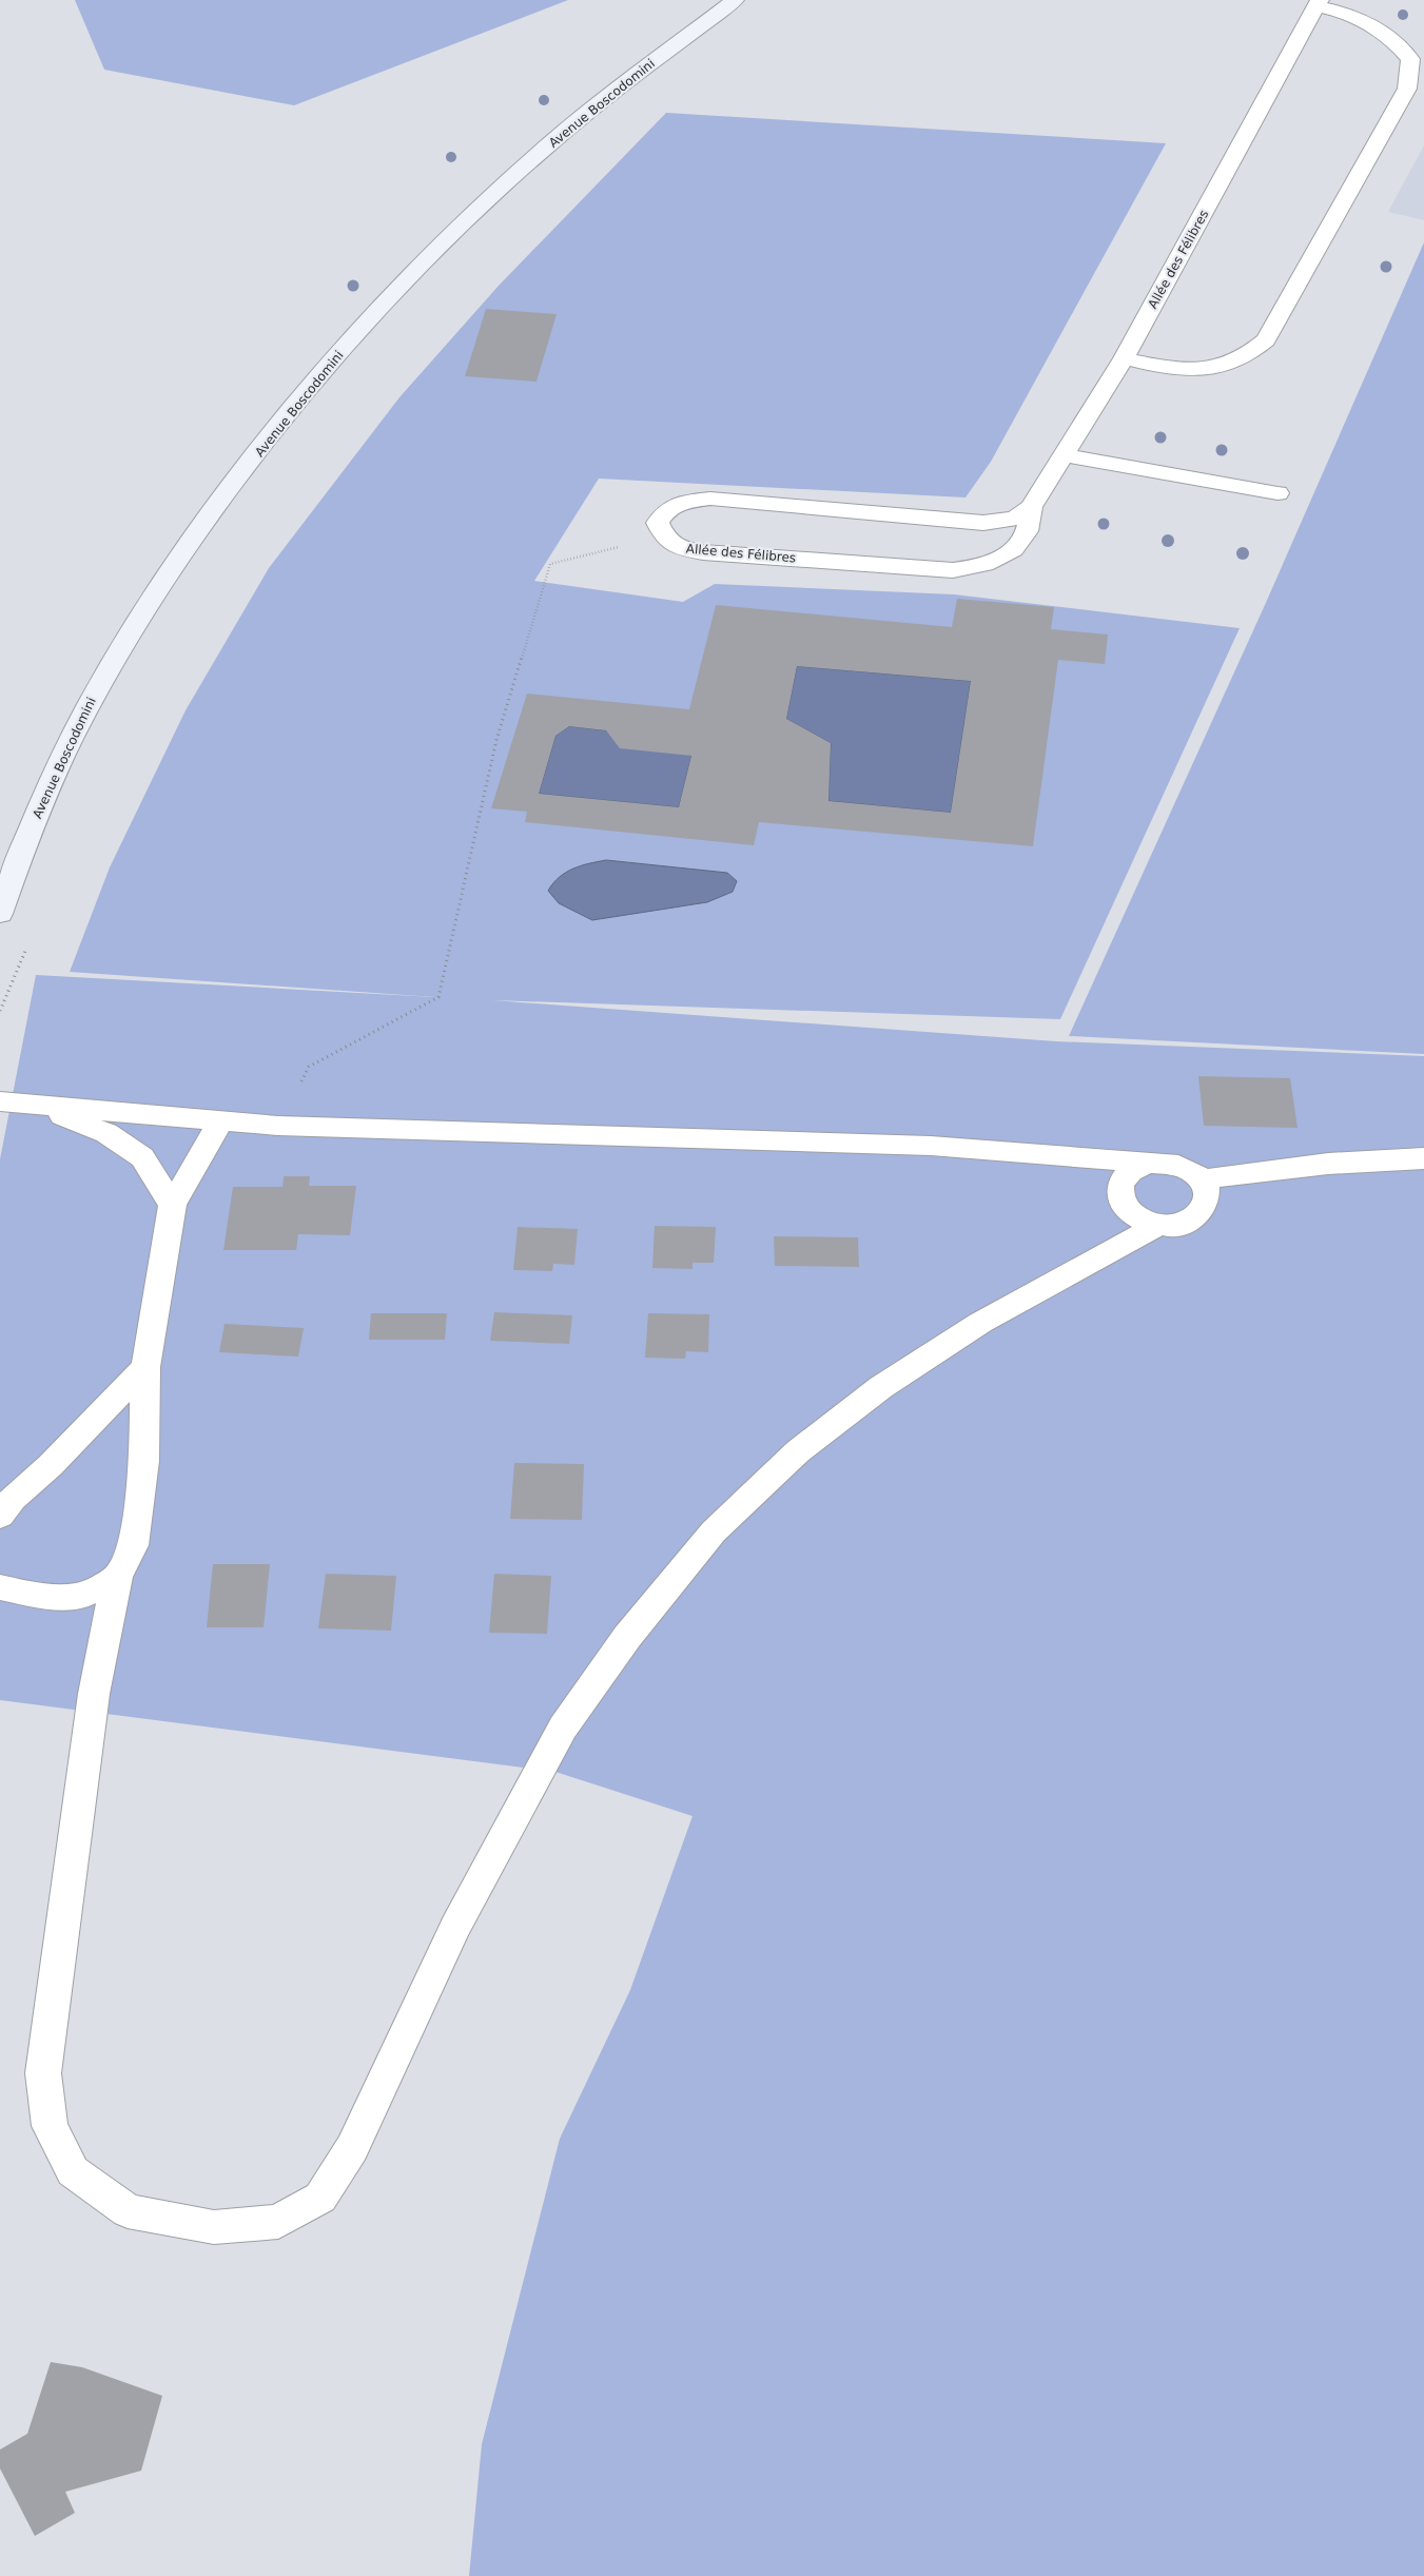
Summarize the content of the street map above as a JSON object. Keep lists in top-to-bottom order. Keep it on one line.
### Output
{"streets":{"main road":["Avenue Boscodomini"],"lane":["Allée des Félibres"]}}
